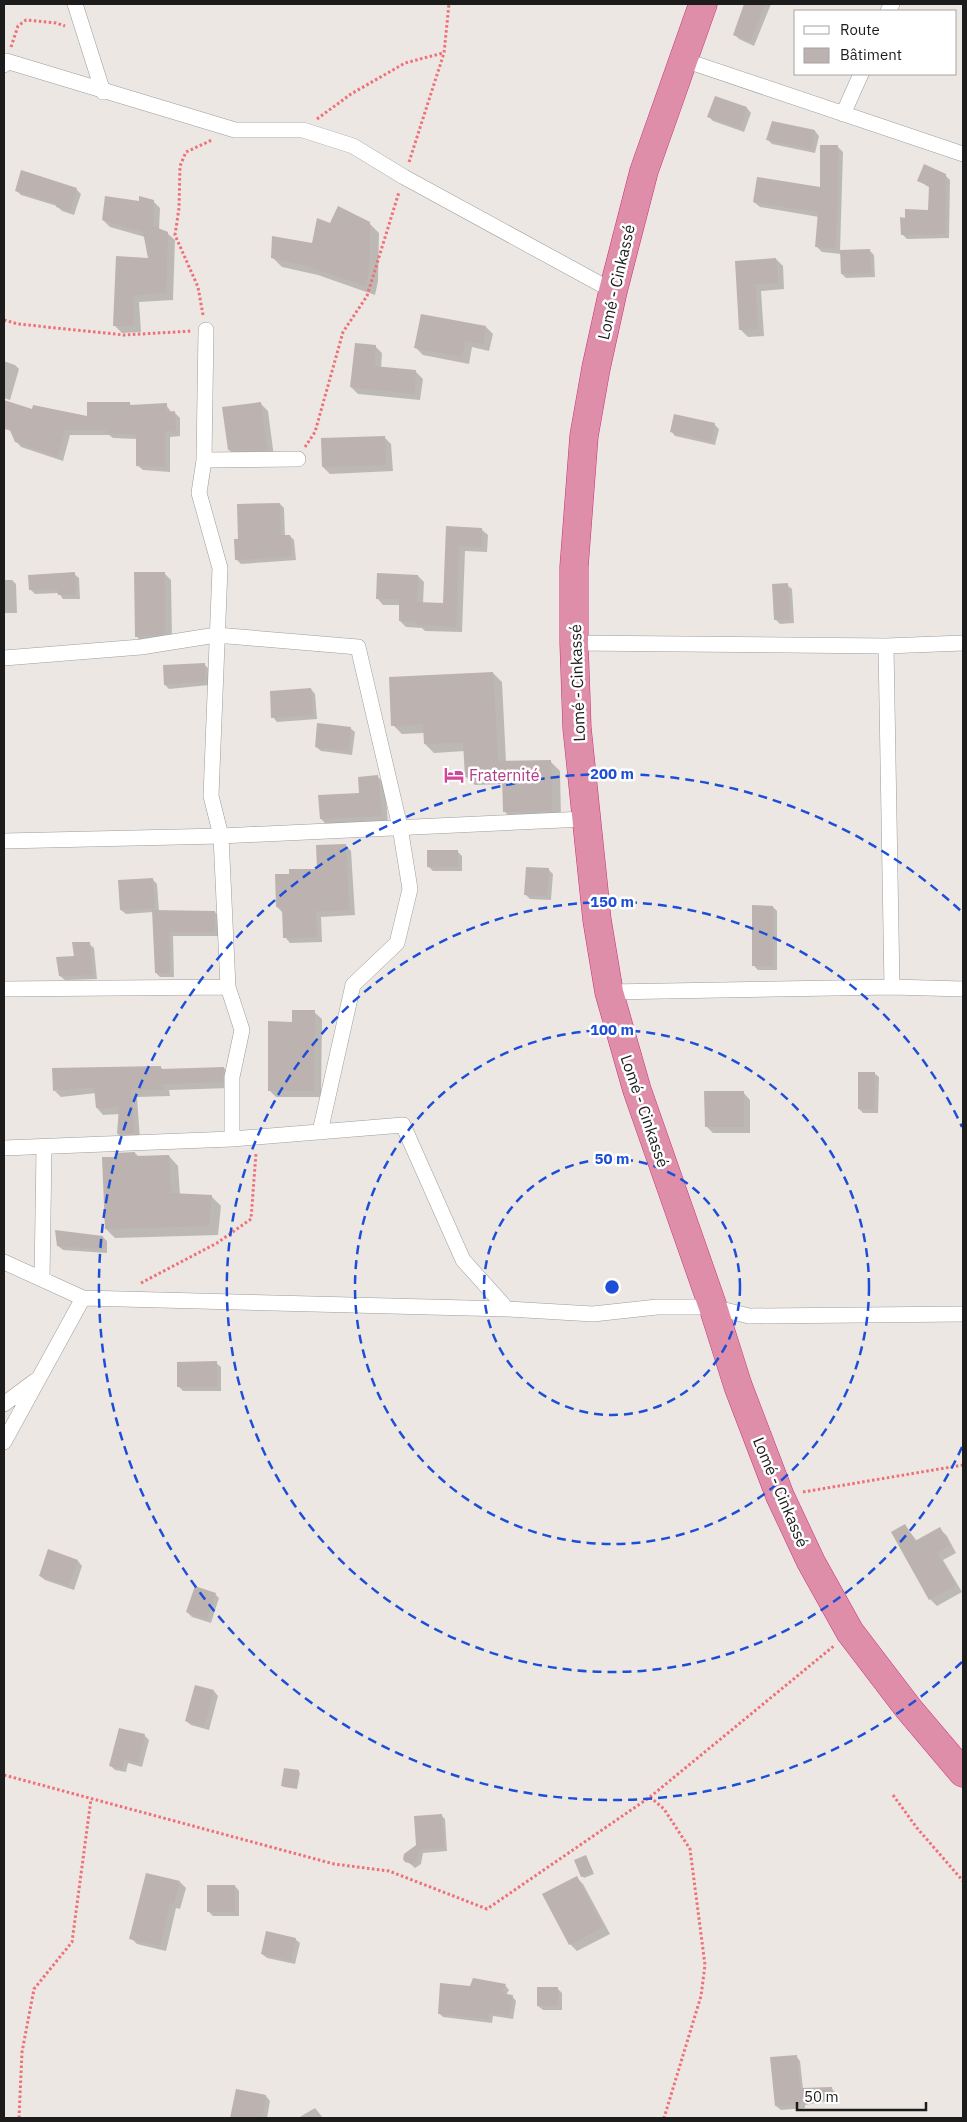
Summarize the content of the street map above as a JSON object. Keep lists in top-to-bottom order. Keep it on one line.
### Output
{"streets":{"highway":["Lomé - Cinkassé"]},"places":{"hotel":["Fraternité"]},"legend":["Route","Bâtiment"],"scale_bar":"50 m","rings":["200 m","150 m","100 m","50 m"]}
